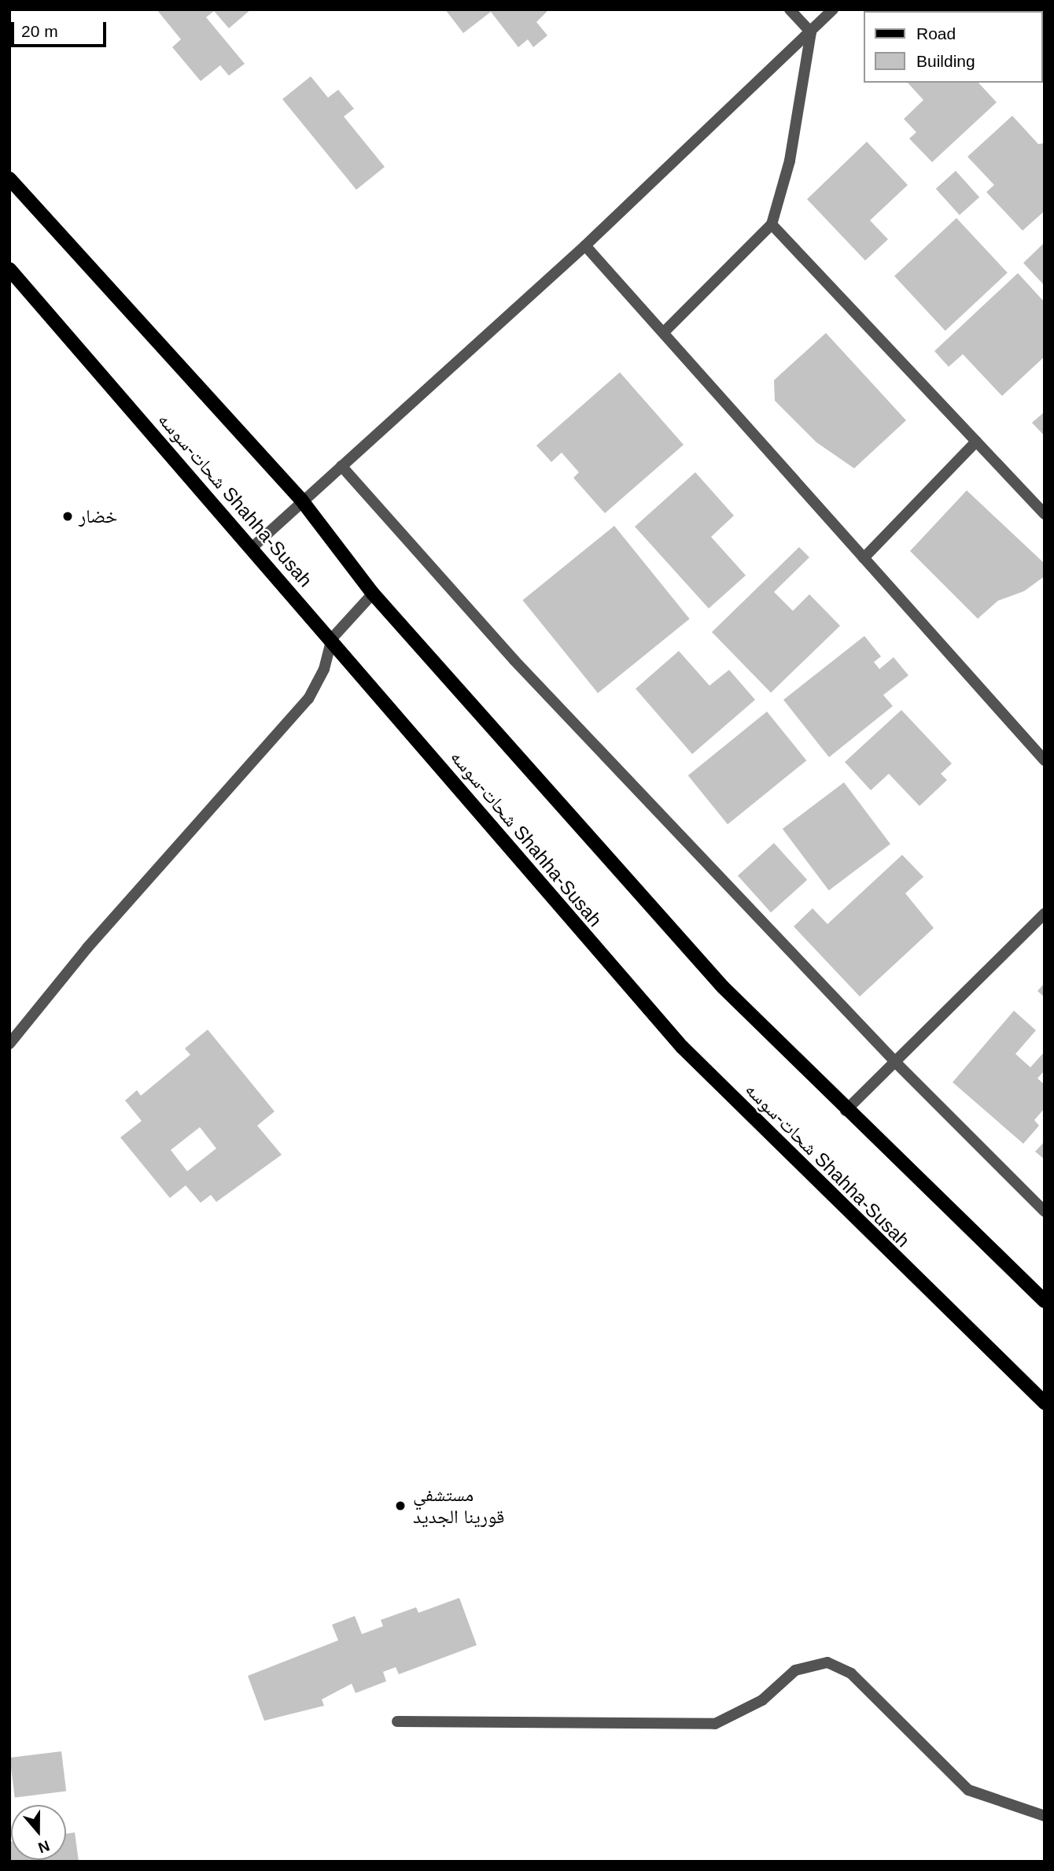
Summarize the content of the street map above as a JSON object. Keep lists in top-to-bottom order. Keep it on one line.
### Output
{"streets":{"main road":["شحات-سوسه Shahha-Susah"]},"places":["خضار","مستشفي قورينا الجديد"],"legend":["Road","Building"],"scale_bar":"20 m","north":"bottom"}
